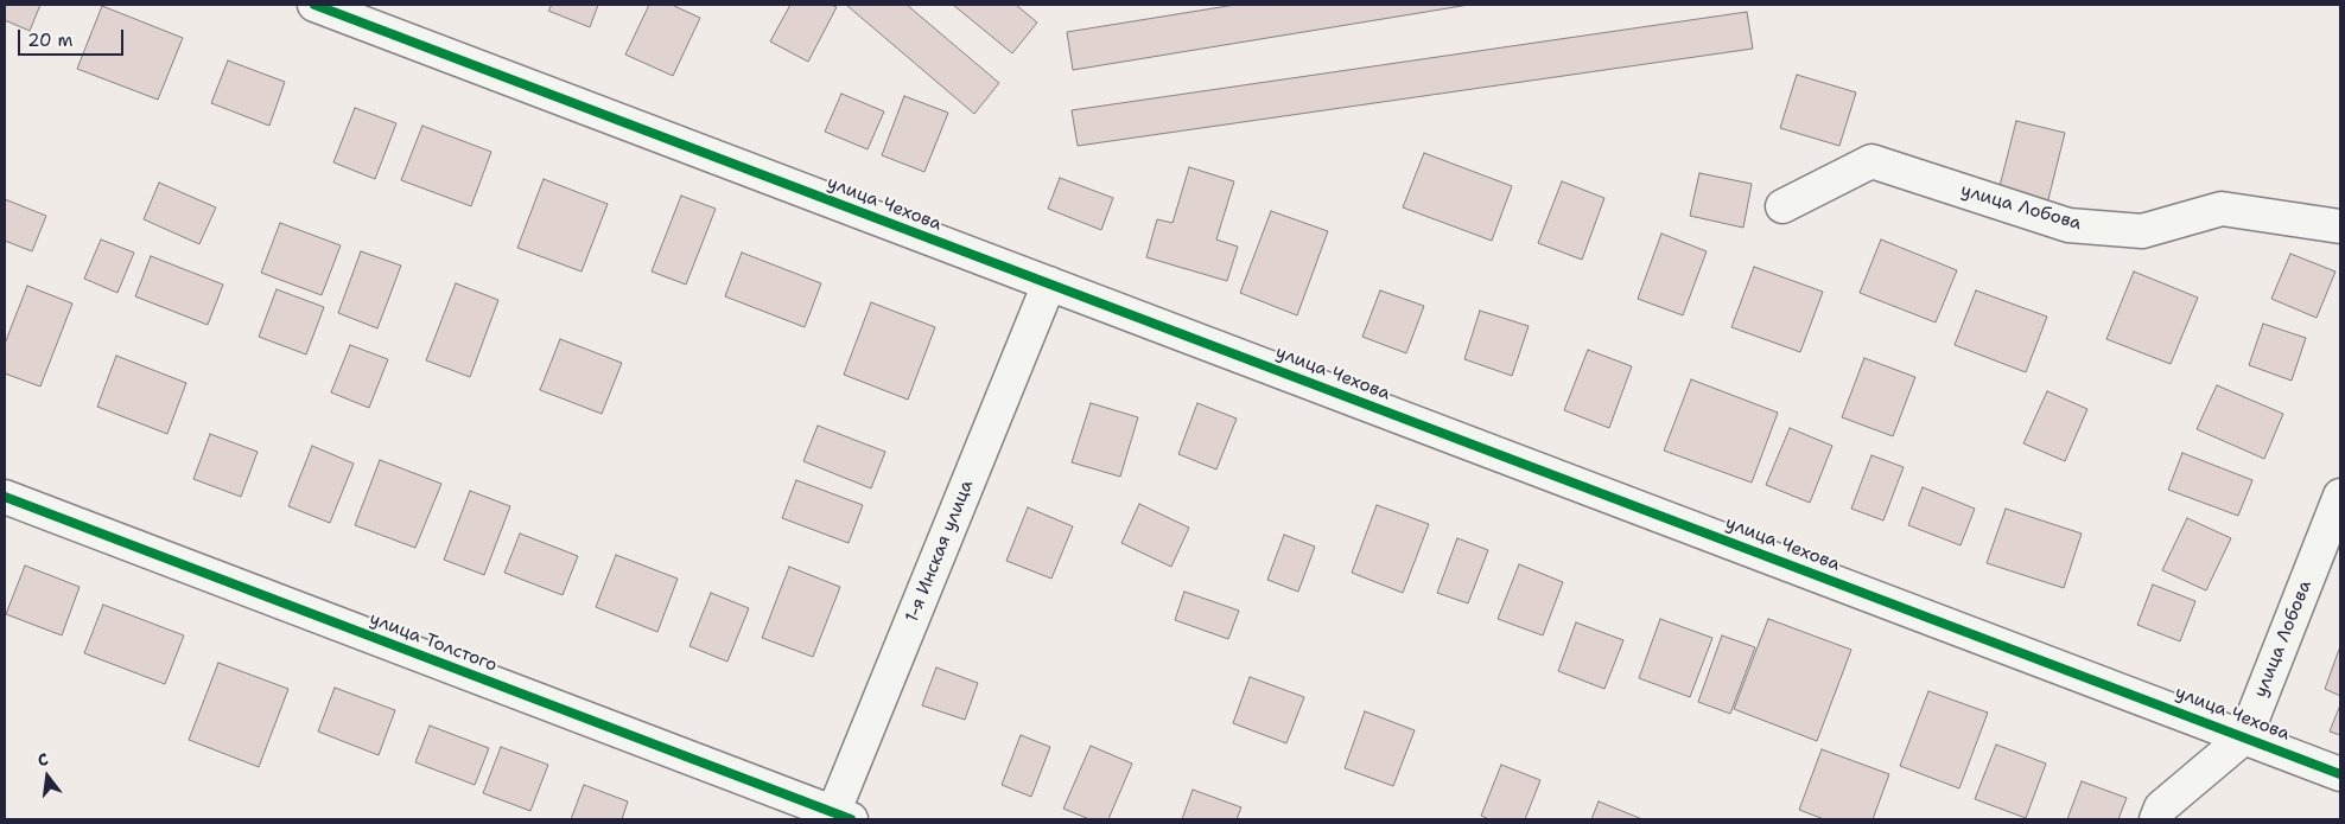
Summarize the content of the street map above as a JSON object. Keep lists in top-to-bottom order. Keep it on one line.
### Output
{"streets":{"street":["улица Чехова","улица Лобова","1-я Инская улица","улица Толстого"]},"crossings":[["улица Чехова","улица Лобова"],["улица Чехова","1-я Инская улица"],["1-я Инская улица","улица Толстого"]],"scale_bar":"20 m","north":"top"}
